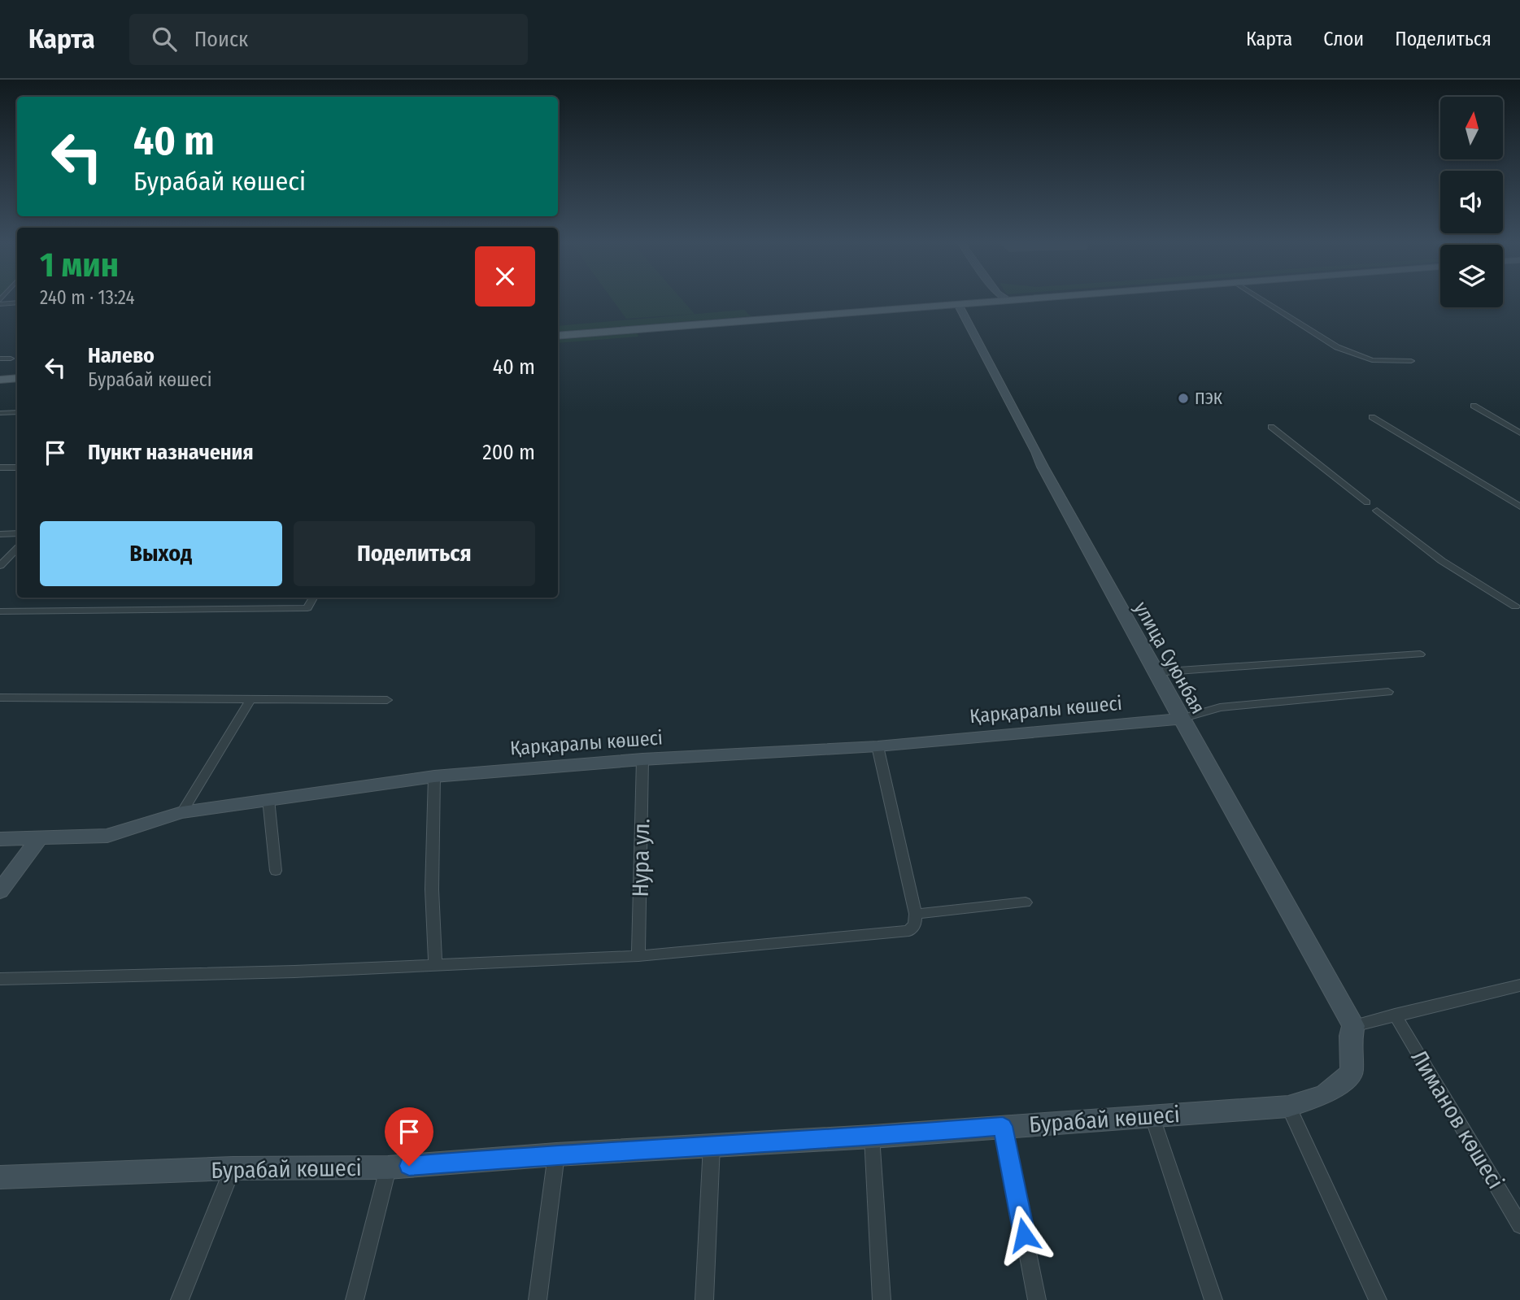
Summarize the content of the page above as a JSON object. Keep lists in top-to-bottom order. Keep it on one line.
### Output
{"streets":{"street":["улица Суюнбая","Қарқаралы көшесі","Нура ул.","Бурабай көшесі","Лиманов көшесі"]},"crossings":[["улица Суюнбая","Қарқаралы көшесі"],["улица Суюнбая","Бурабай көшесі"],["Қарқаралы көшесі","Нура ул."]],"places":["ПЭК"],"north":"top","page":{"header":"Карта","search":"Поиск","nav":["Карта","Слои","Поделиться"],"turn":["40 m","Бурабай көшесі"],"heading":["1 мин","240 m · 13:24"],"list":[{"name":"Налево","note":"Бурабай көшесі","value":"40 m"},{"name":"Пункт назначения","value":"200 m"}],"buttons":["Выход","Поделиться"]}}
